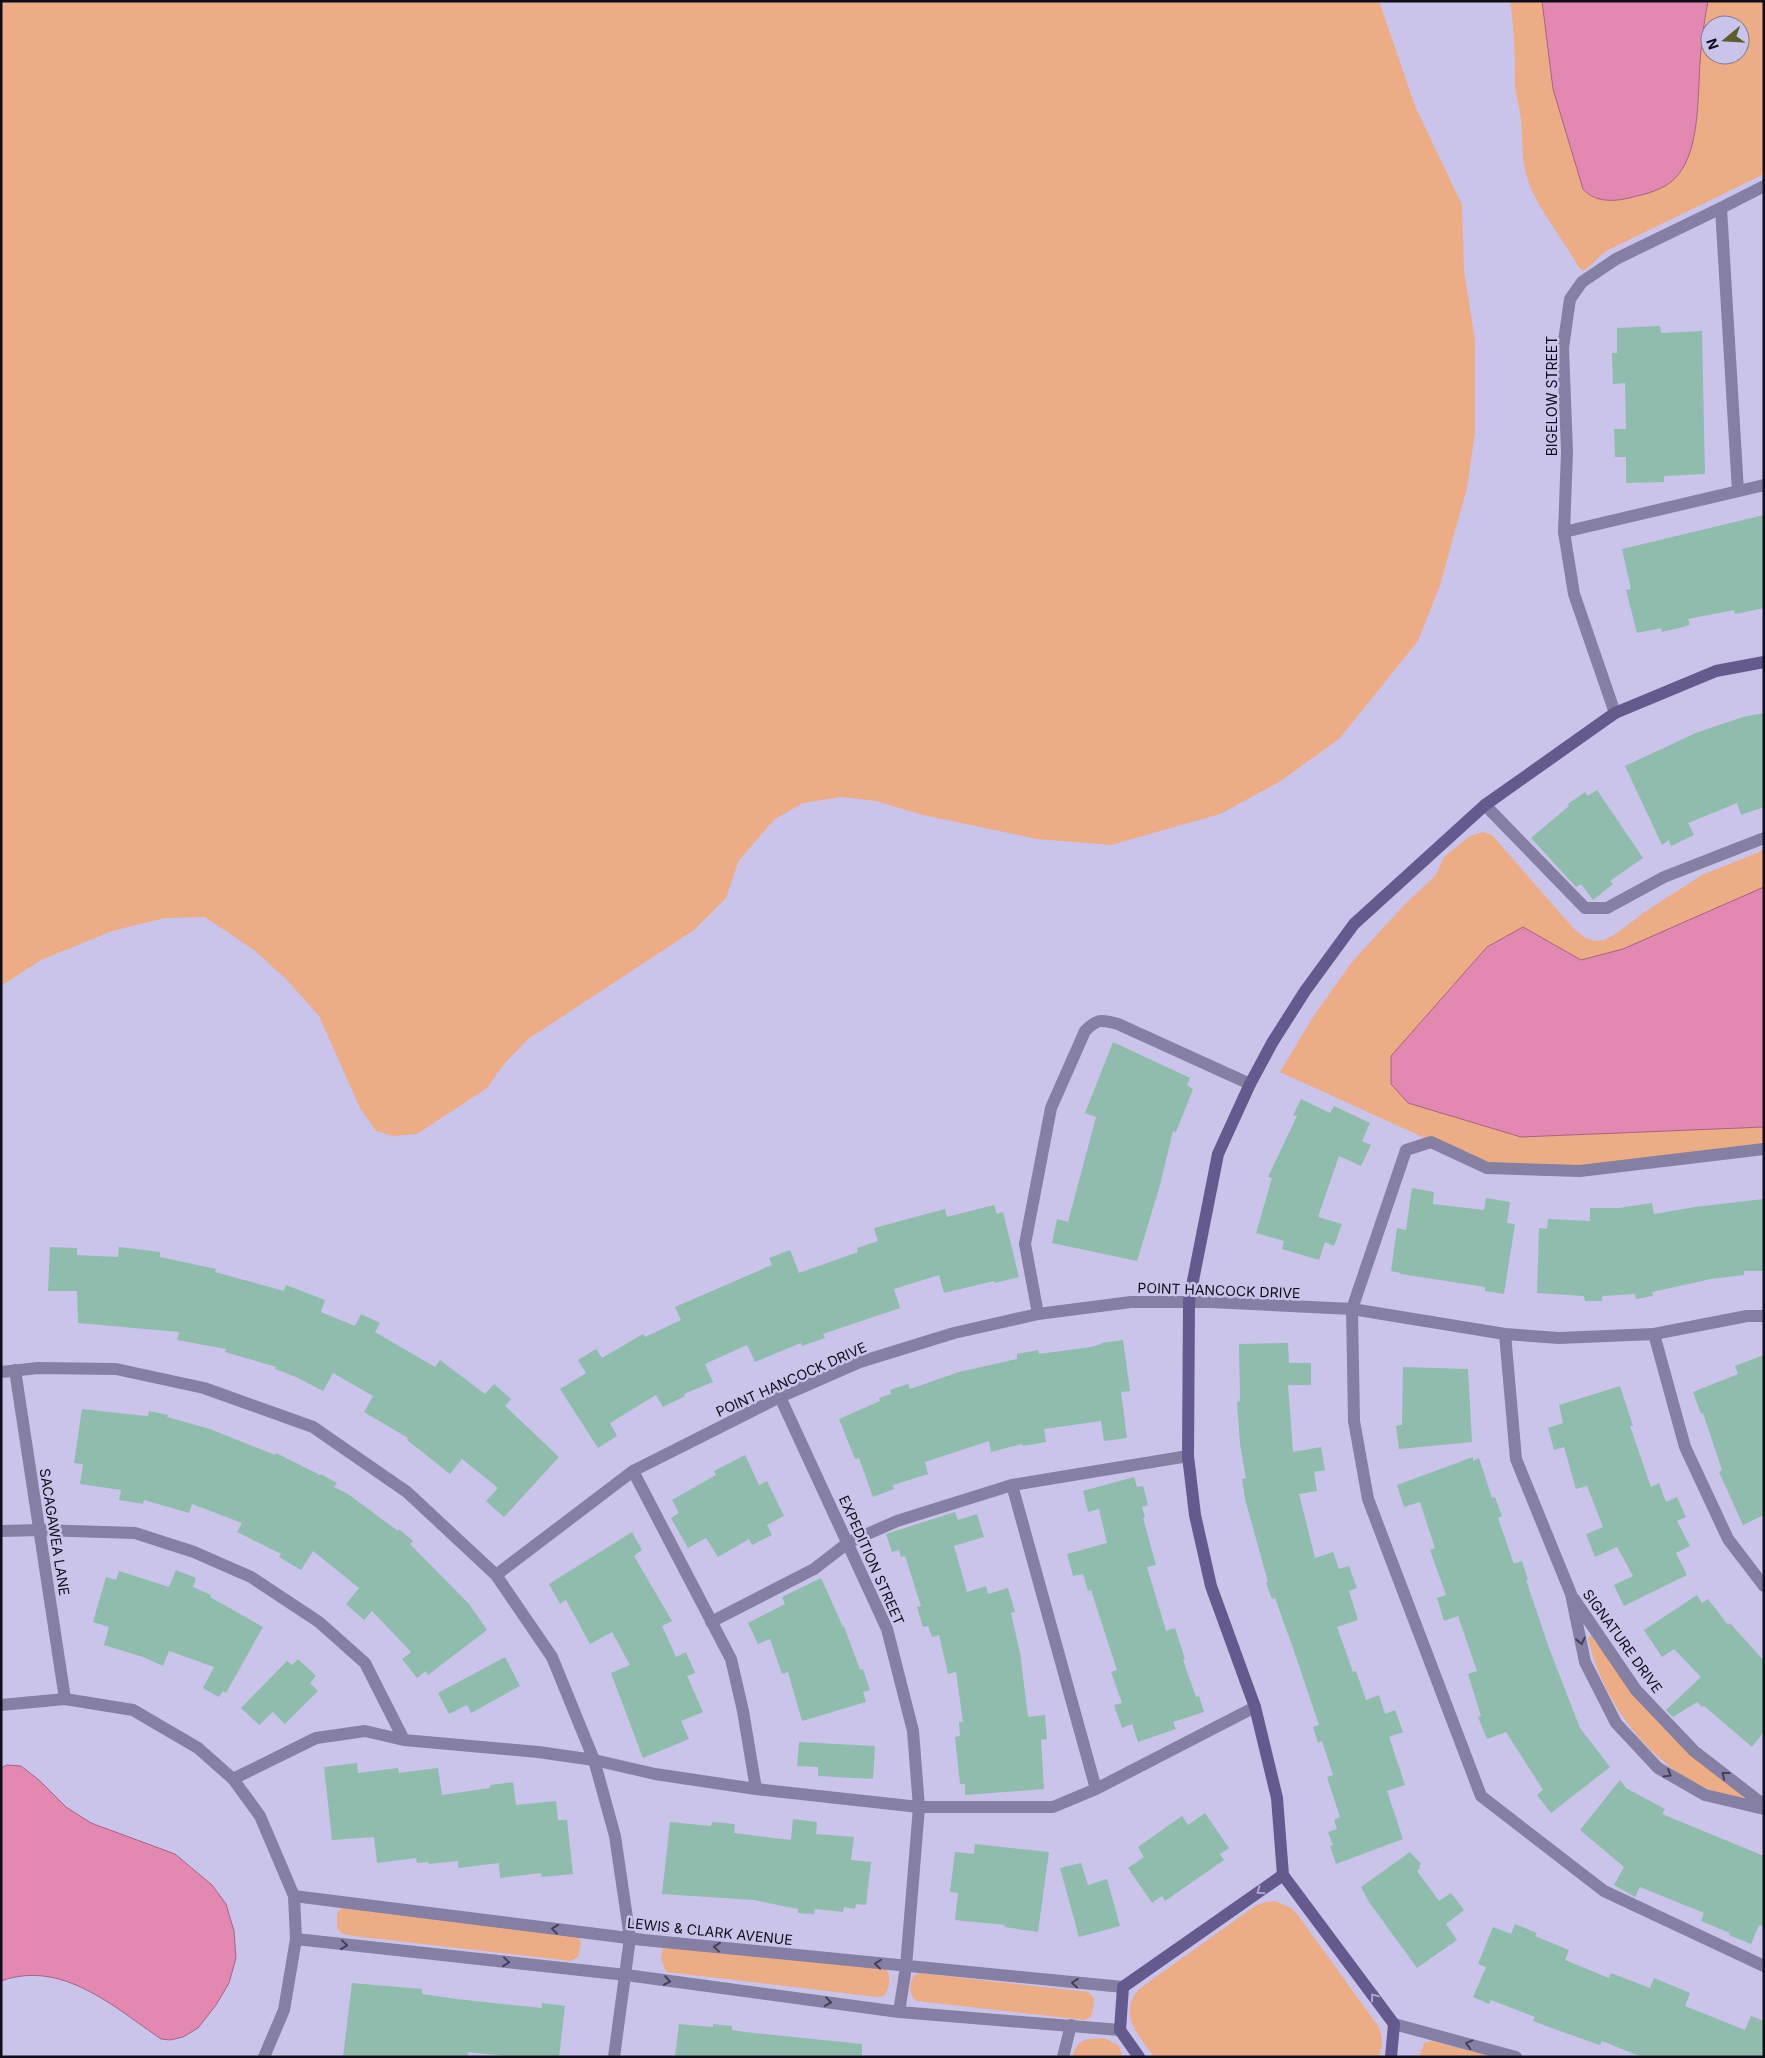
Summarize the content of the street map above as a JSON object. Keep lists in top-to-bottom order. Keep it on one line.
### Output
{"streets":{"street":["BIGELOW STREET","POINT HANCOCK DRIVE","SACAGAWEA LANE","EXPEDITION STREET","SIGNATURE DRIVE","LEWIS & CLARK AVENUE"]},"crossings":[["POINT HANCOCK DRIVE","EXPEDITION STREET"],["POINT HANCOCK DRIVE","SIGNATURE DRIVE"],["EXPEDITION STREET","LEWIS & CLARK AVENUE"]],"north":"left"}
